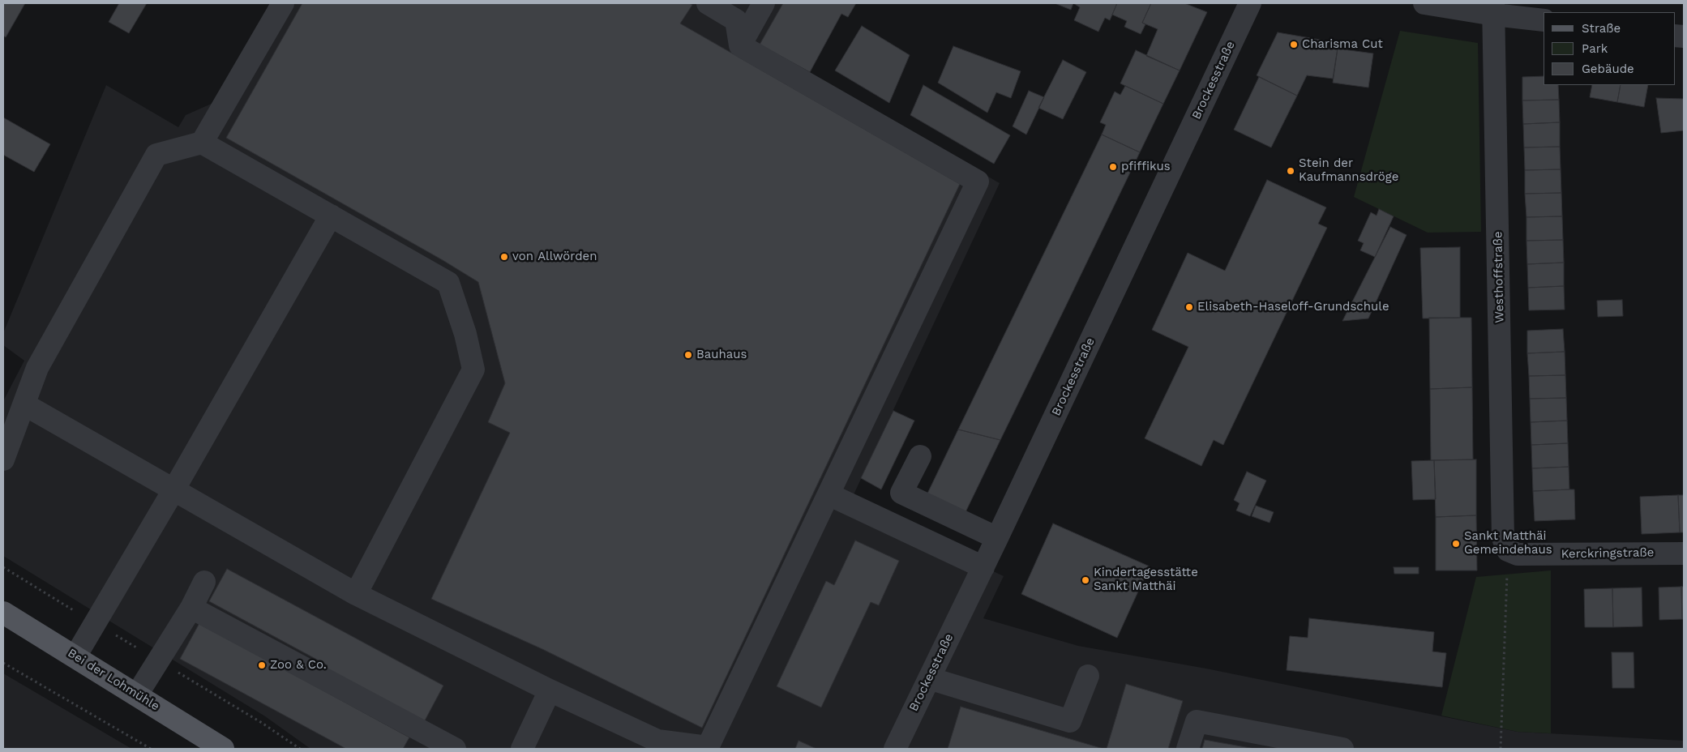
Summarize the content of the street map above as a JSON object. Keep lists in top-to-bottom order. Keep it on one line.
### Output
{"streets":{"main road":["Bei der Lohmühle"],"street":["Brockesstraße","Westhoffstraße","Kerckringstraße"]},"crossings":[["Westhoffstraße","Kerckringstraße"]],"places":["Charisma Cut","pfiffikus","Stein der Kaufmannsdröge","von Allwörden","Elisabeth-Haseloff-Grundschule","Bauhaus","Sankt Matthäi Gemeindehaus","Kindertagesstätte Sankt Matthäi","Zoo & Co."],"legend":["Straße","Park","Gebäude"]}
